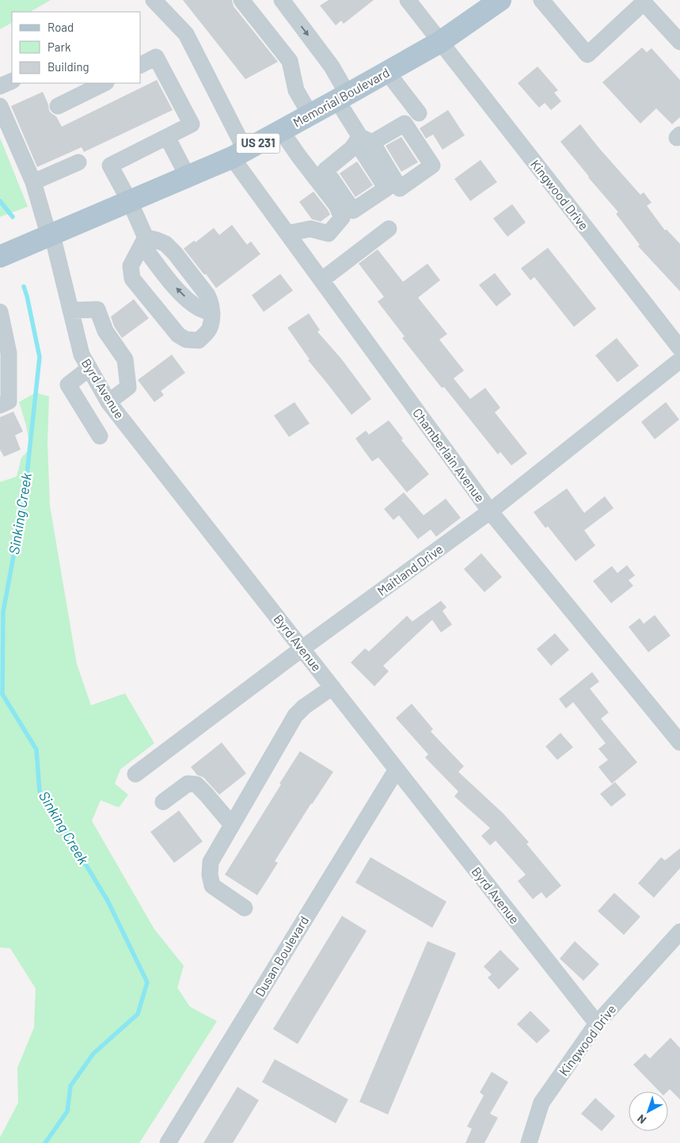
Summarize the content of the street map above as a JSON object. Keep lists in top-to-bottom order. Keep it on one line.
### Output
{"streets":{"main road":["Memorial Boulevard","US 231"],"street":["Kingwood Drive","Byrd Avenue","Chamberlain Avenue","Maitland Drive","Dusan Boulevard"]},"crossings":[["Memorial Boulevard","Kingwood Drive"],["Memorial Boulevard","Byrd Avenue"],["Memorial Boulevard","Chamberlain Avenue"],["Kingwood Drive","Byrd Avenue"],["Byrd Avenue","Maitland Drive"],["Byrd Avenue","Dusan Boulevard"],["Chamberlain Avenue","Maitland Drive"]],"water":["Sinking Creek"],"legend":["Road","Park","Building"],"north":"bottom left"}
